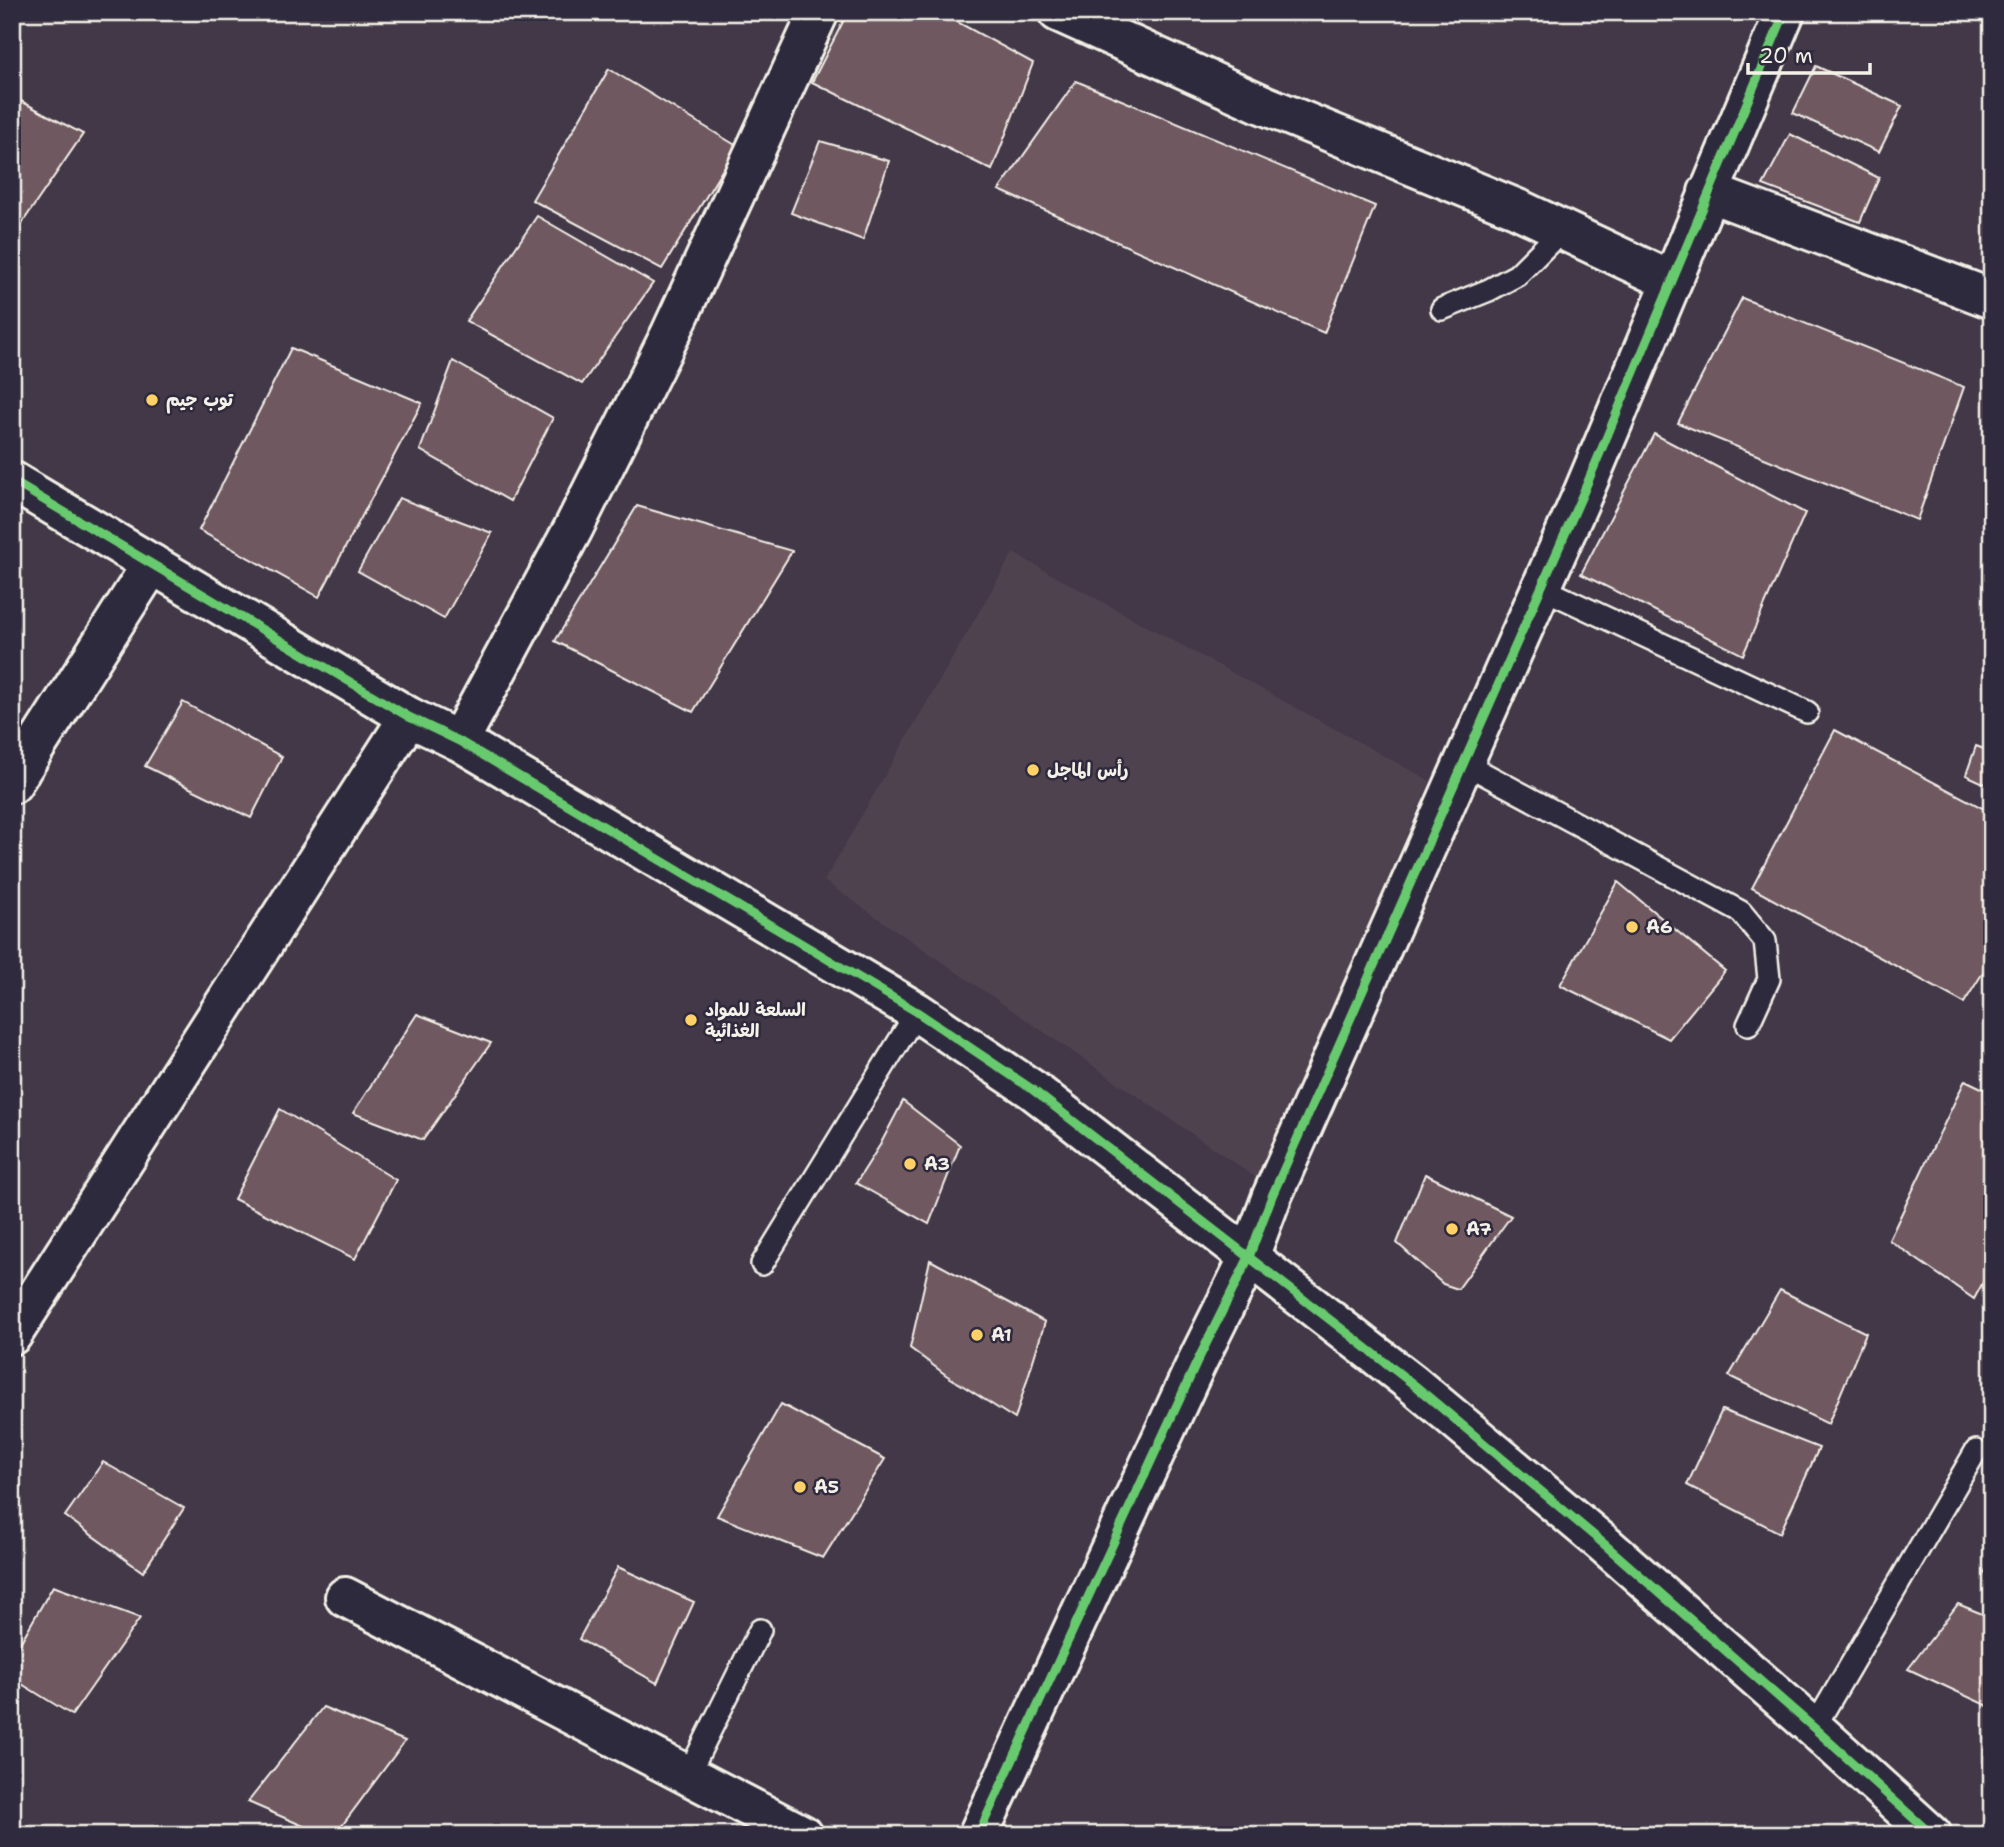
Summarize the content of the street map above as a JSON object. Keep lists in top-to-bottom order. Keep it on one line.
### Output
{"places":["توب جيم","رأس الماجل","A6","السلعة للمواد الغذائية","A3","A7","A1","A5"],"scale_bar":"20 m"}
